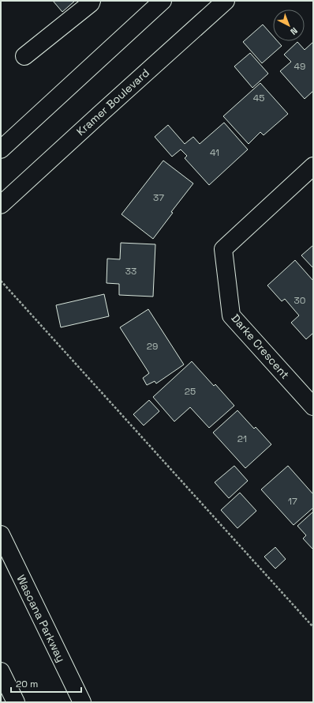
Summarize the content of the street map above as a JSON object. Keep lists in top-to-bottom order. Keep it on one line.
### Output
{"streets":{"street":["Kramer Boulevard","Darke Crescent","Wascana Parkway"]},"house_numbers":["49","45","41","37","33","30","29","25","21","17"],"scale_bar":"20 m","north":"bottom right"}
